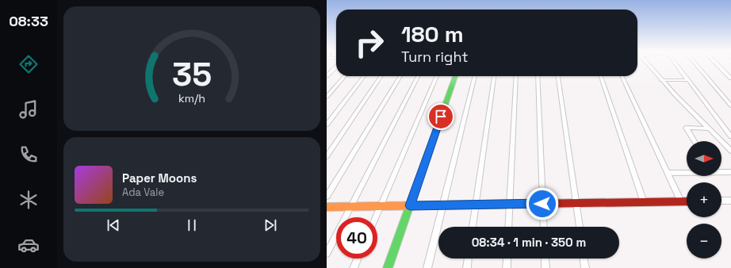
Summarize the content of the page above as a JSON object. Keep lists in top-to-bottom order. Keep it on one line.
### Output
{"north":"right","page":{"tabs":"08:33","turn":["180 m","Turn right"],"map_buttons":["+","−"],"song":["Paper Moons","Ada Vale"],"limit":"40","trip":"08:34 · 1 min · 350 m","gauge":["35","km/h"]}}
